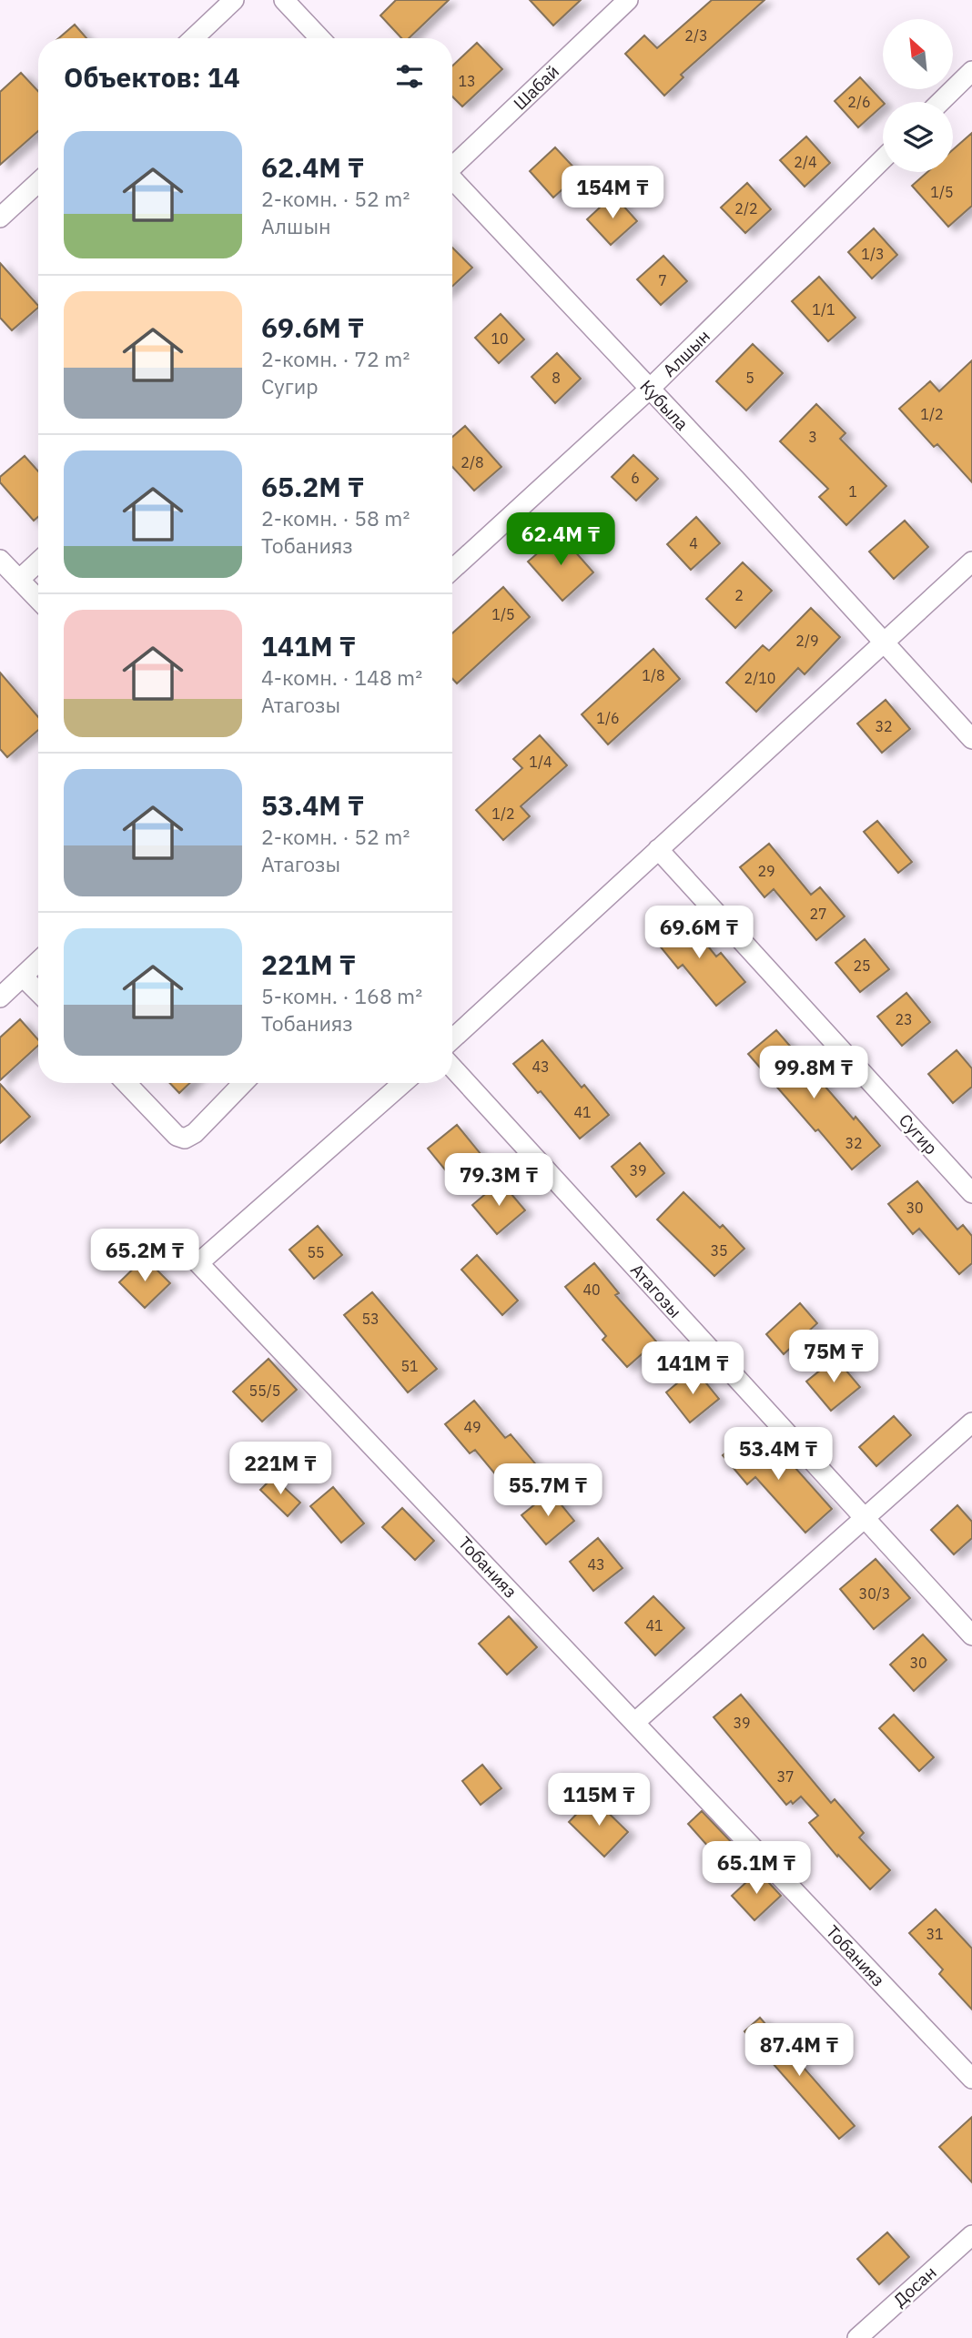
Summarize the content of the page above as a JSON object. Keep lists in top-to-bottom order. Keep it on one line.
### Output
{"streets":{"street":["Шабай","Алшын","Кубыла","Сугир","Атагозы","Тобанияз","Досан"]},"crossings":[["Алшын","Кубыла"]],"house_numbers":["2/3","13","2/6","2/4","1/5","2/2","1/3","7","1/1","10","8","5","1/2","3","2/8","6","1","4","2","1/5","2/9","1/8","2/10","1/6","32","1/4","1/2","29","27","25","23","43","41","32","39","30","35","55","40","53","51","55/5","49","43","30/3","41","30","39","37","31"],"north":"top left","page":{"heading":"Объектов: 14","list":[{"name":"62.4M ₸","note":"2-комн. · 52 m² · Алшын"},{"name":"69.6M ₸","note":"2-комн. · 72 m² · Сугир"},{"name":"65.2M ₸","note":"2-комн. · 58 m² · Тобанияз"},{"name":"141M ₸","note":"4-комн. · 148 m² · Атагозы"},{"name":"53.4M ₸","note":"2-комн. · 52 m² · Атагозы"},{"name":"221M ₸","note":"5-комн. · 168 m² · Тобанияз"}],"price":["154M ₸","62.4M ₸","69.6M ₸","99.8M ₸","79.3M ₸","65.2M ₸","75M ₸","141M ₸","53.4M ₸","221M ₸","55.7M ₸","115M ₸","65.1M ₸","87.4M ₸"]}}
